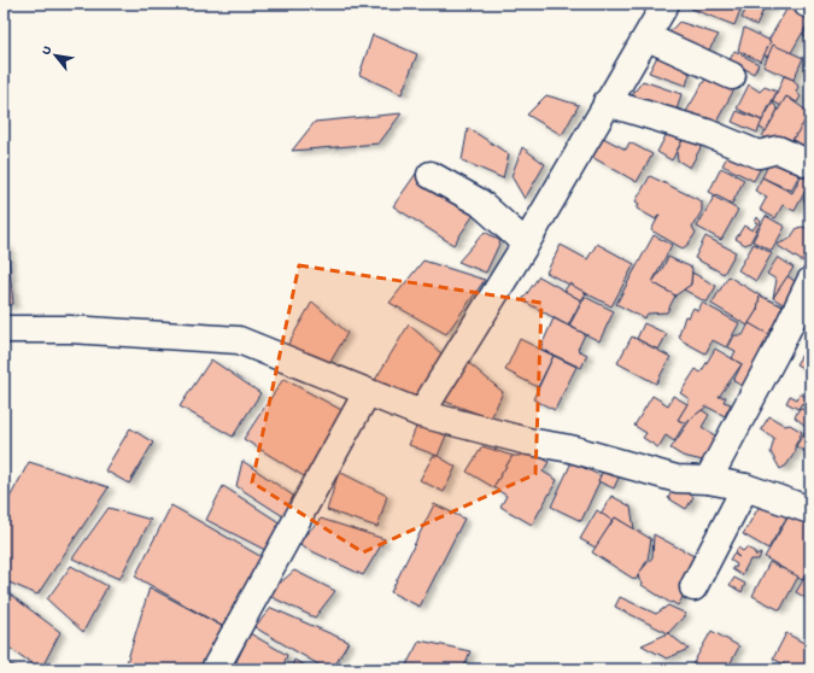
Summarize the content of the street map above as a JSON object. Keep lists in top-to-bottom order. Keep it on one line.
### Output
{"north":"top left"}
